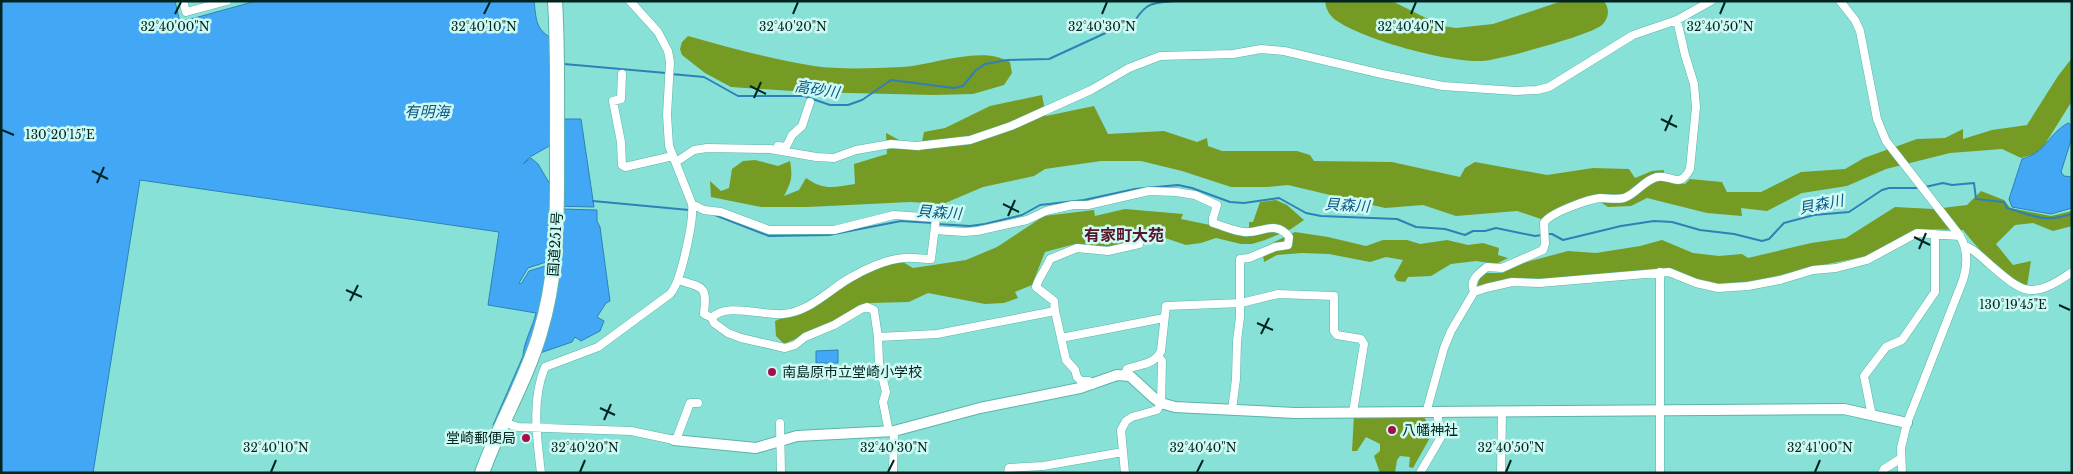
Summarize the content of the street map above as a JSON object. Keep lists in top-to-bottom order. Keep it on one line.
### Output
{"streets":{"highway":["国道251号"]},"districts":["有家町大苑"],"water":["高砂川","有明海","貝森川"],"places":["南島原市立堂崎小学校","八幡神社","堂崎郵便局"],"coordinates":["32°40'00\"N","32°40'10\"N","32°40'20\"N","32°40'30\"N","32°40'40\"N","32°40'50\"N","130°20'15\"E","130°19'45\"E","32°41'00\"N"]}
